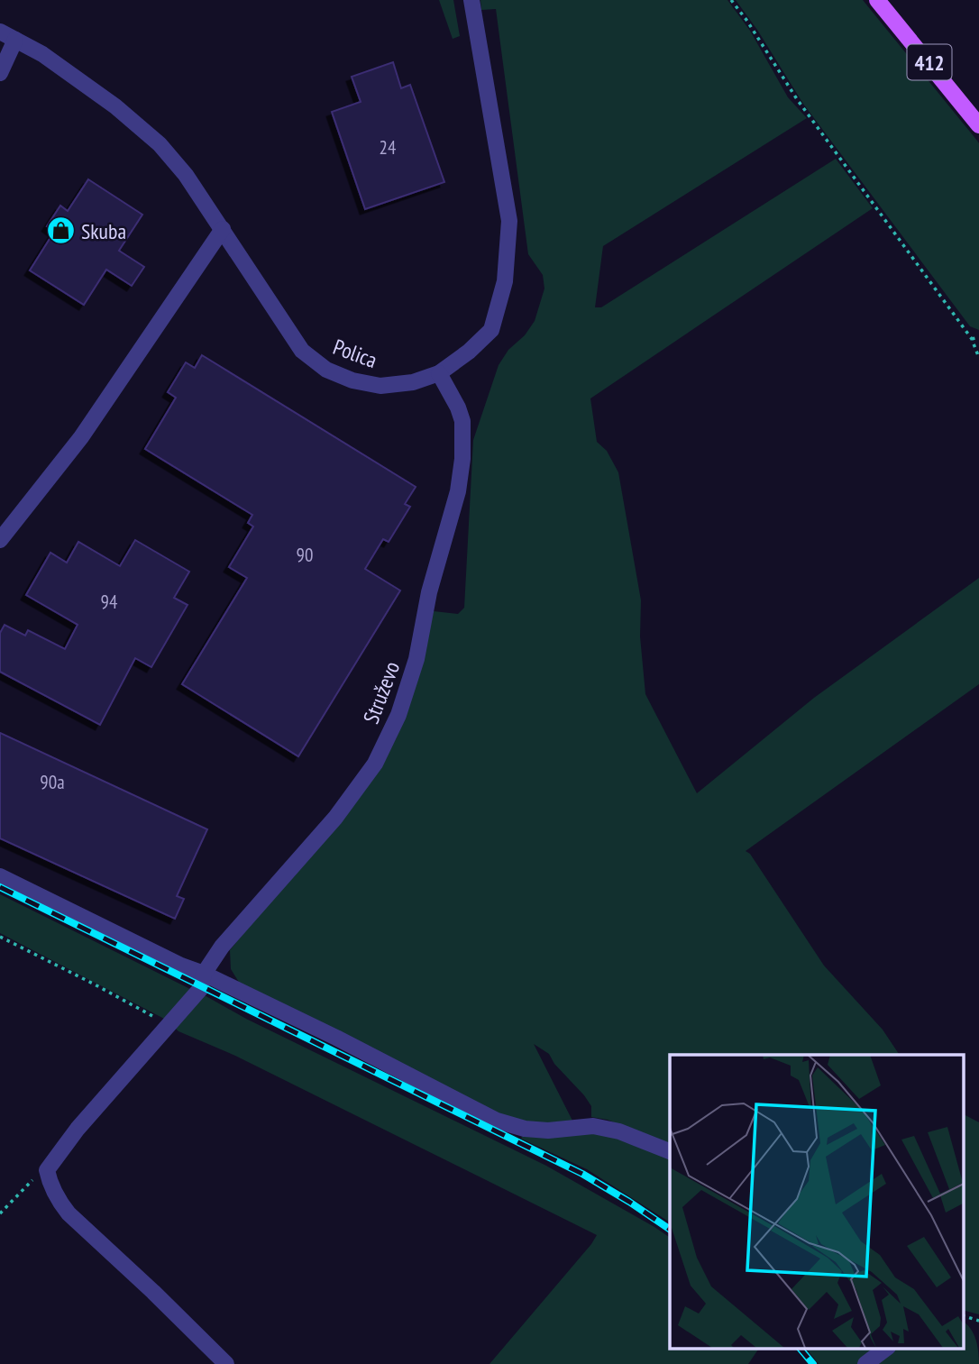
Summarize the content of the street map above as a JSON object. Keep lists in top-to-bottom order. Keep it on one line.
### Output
{"streets":{"main road":["412"],"street":["Polica","Struževo"]},"crossings":[["Polica","Struževo"]],"places":{"shop":["Skuba"]},"house_numbers":["24","90","94","90a"]}
